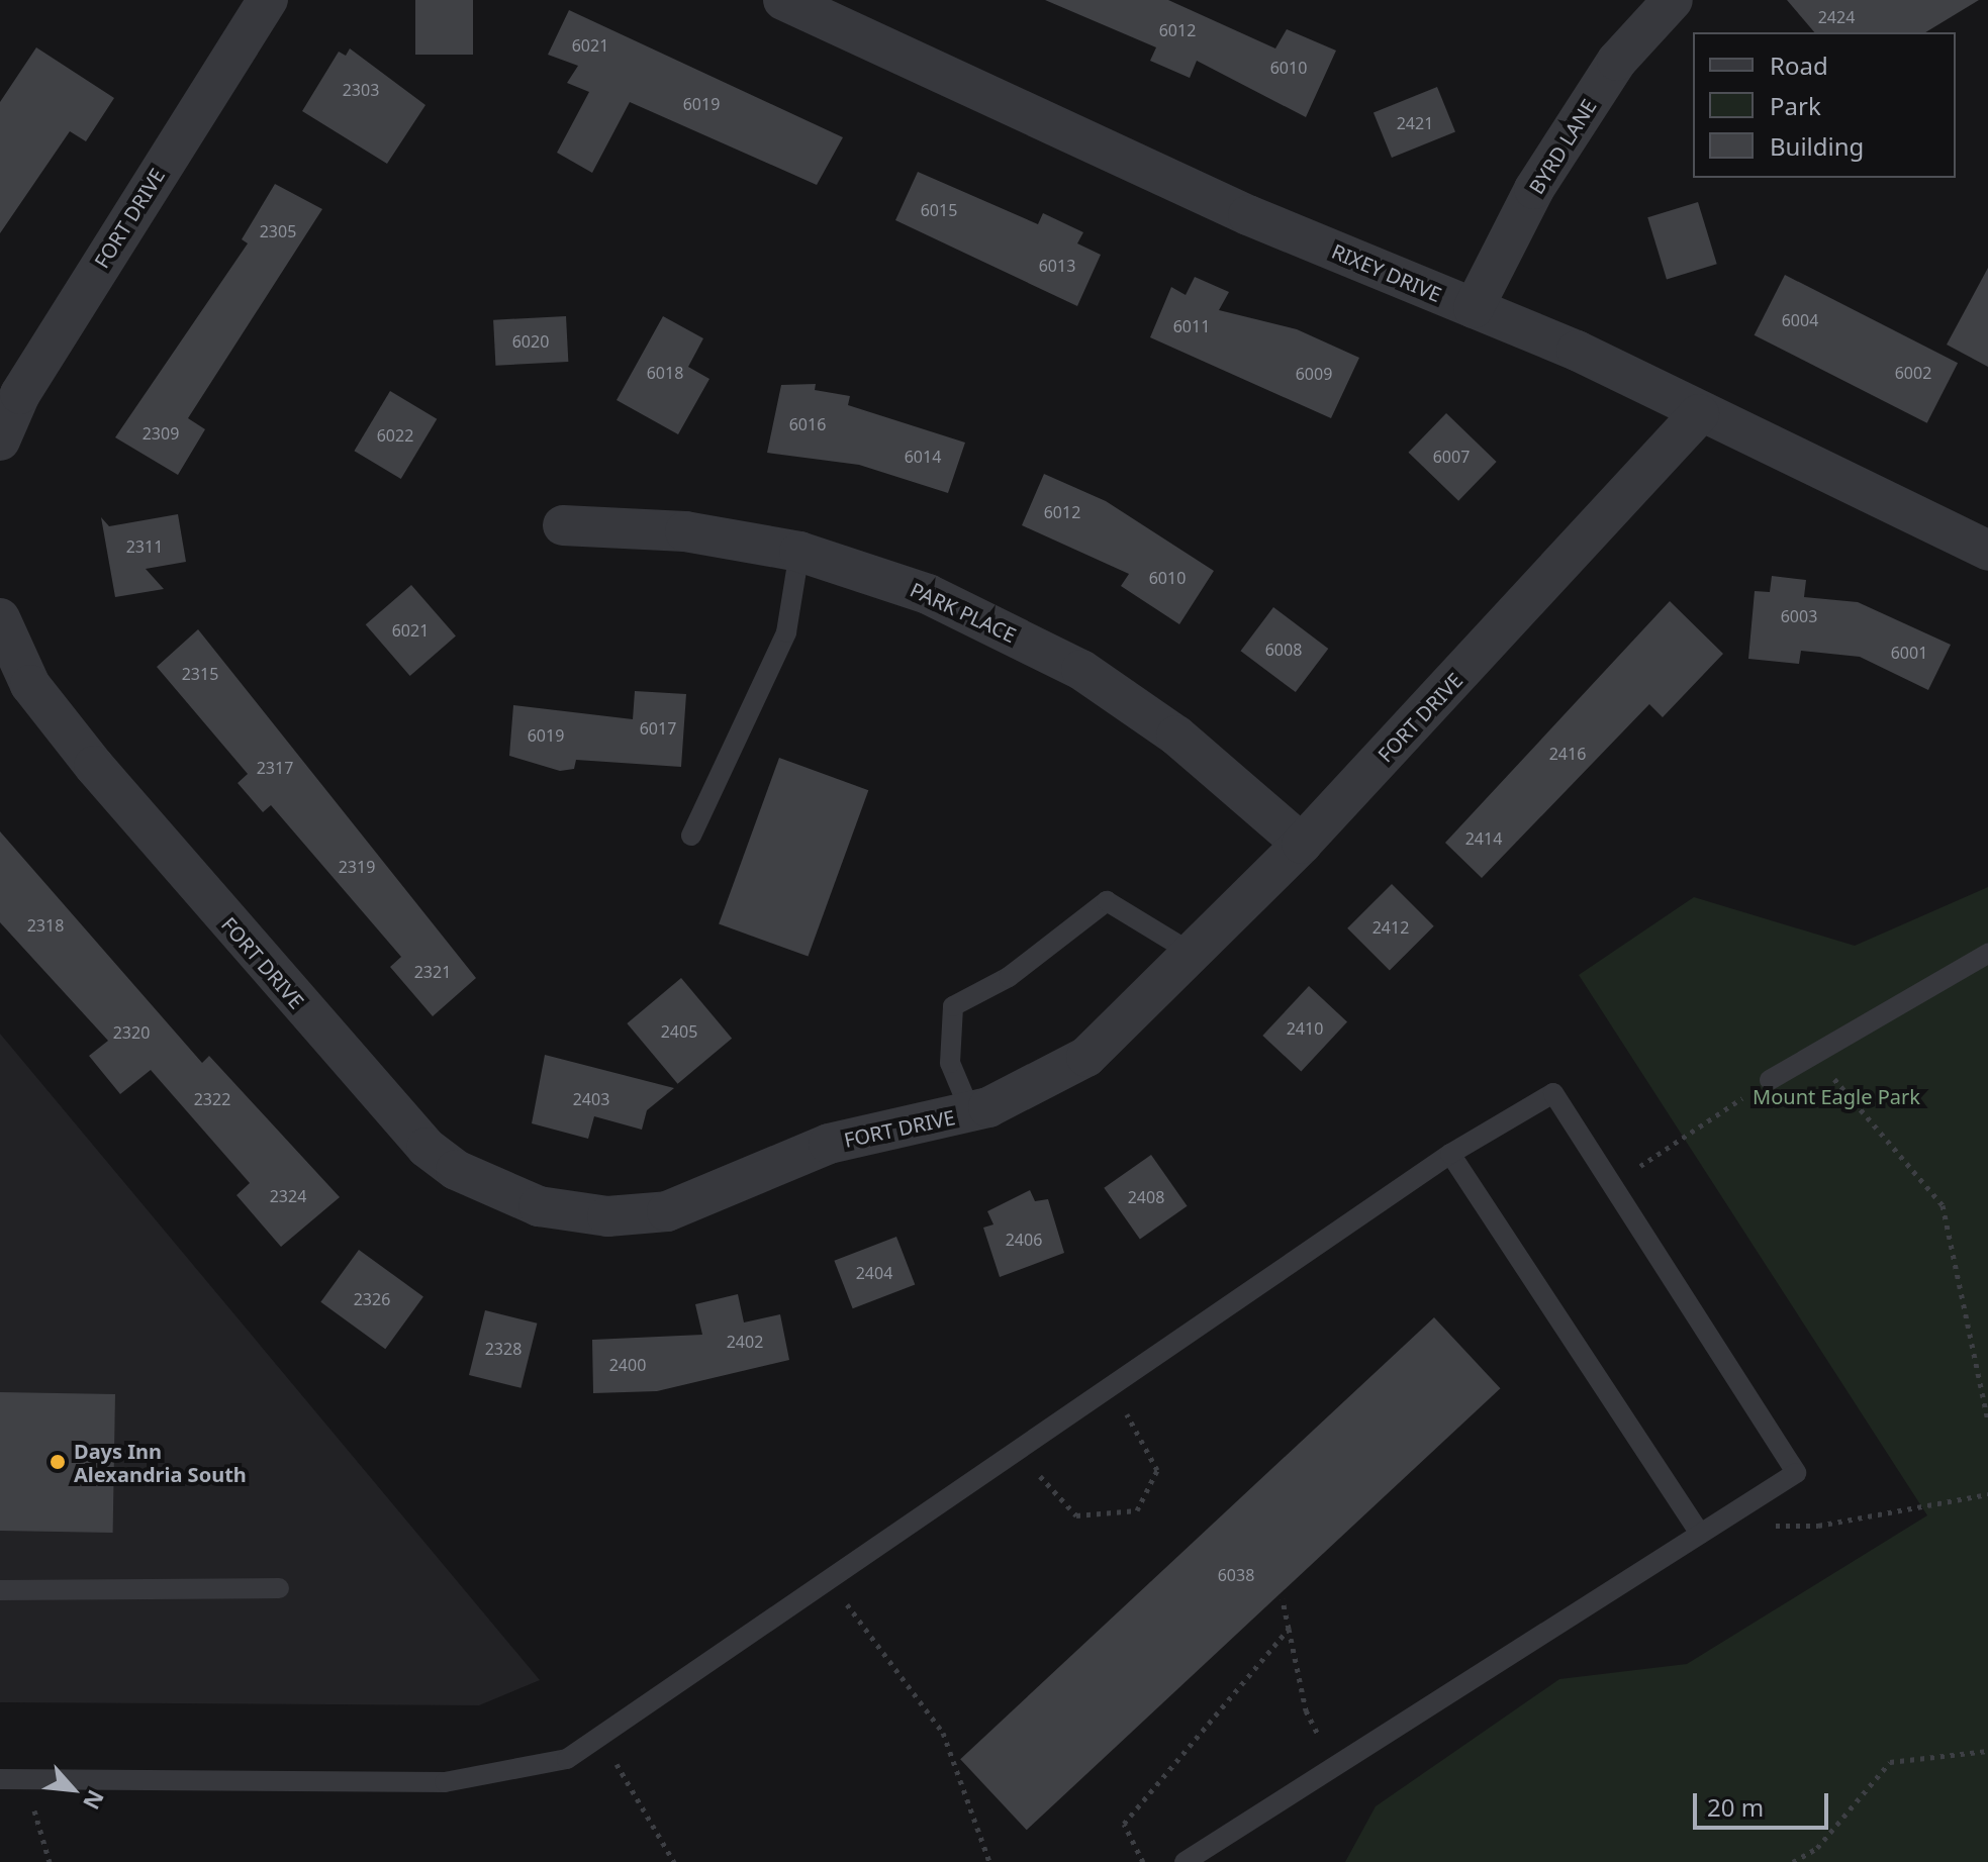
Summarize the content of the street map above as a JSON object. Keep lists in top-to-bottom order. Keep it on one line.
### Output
{"streets":{"street":["BYRD LANE","FORT DRIVE","RIXEY DRIVE","PARK PLACE"]},"crossings":[["BYRD LANE","RIXEY DRIVE"],["FORT DRIVE","RIXEY DRIVE"],["FORT DRIVE","PARK PLACE"]],"parks":["Mount Eagle Park"],"places":["Days Inn Alexandria South"],"house_numbers":["2424","6012","6021","6010","2303","6019","2421","6015","2305","6013","6004","6011","6020","6018","6002","6009","6016","2309","6022","6014","6007","6012","2311","6010","6003","6021","6008","6001","2315","6017","6019","2416","2317","2414","2319","2318","2412","2321","2410","2405","2320","2322","2403","2324","2408","2406","2404","2326","2402","2328","2400","6038"],"legend":["Road","Park","Building"],"scale_bar":"20 m","north":"bottom right"}
